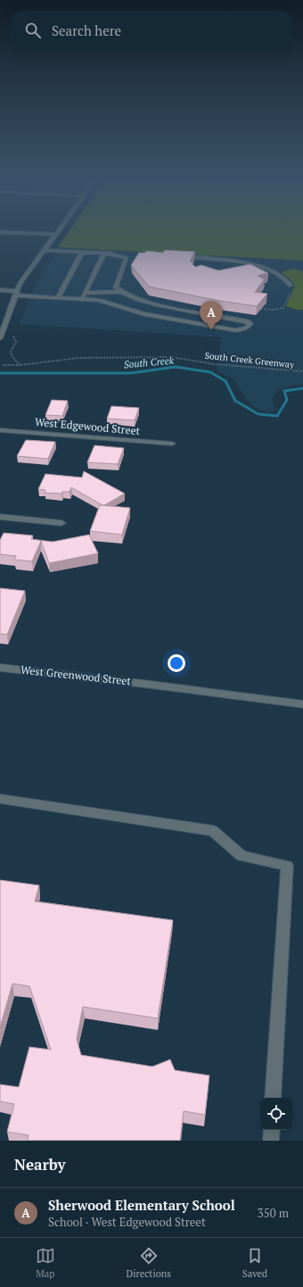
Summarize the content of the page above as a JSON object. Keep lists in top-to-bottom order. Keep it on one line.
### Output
{"streets":{"street":["West Edgewood Street","West Greenwood Street"],"path":["South Creek Greenway"]},"water":["South Creek"],"page":{"search":"Search here","pins":"A","heading":"Nearby","list":[{"mark":"A","name":"Sherwood Elementary School","note":"School · West Edgewood Street","value":"350 m"}],"nav":["Map","Directions","Saved"]}}
